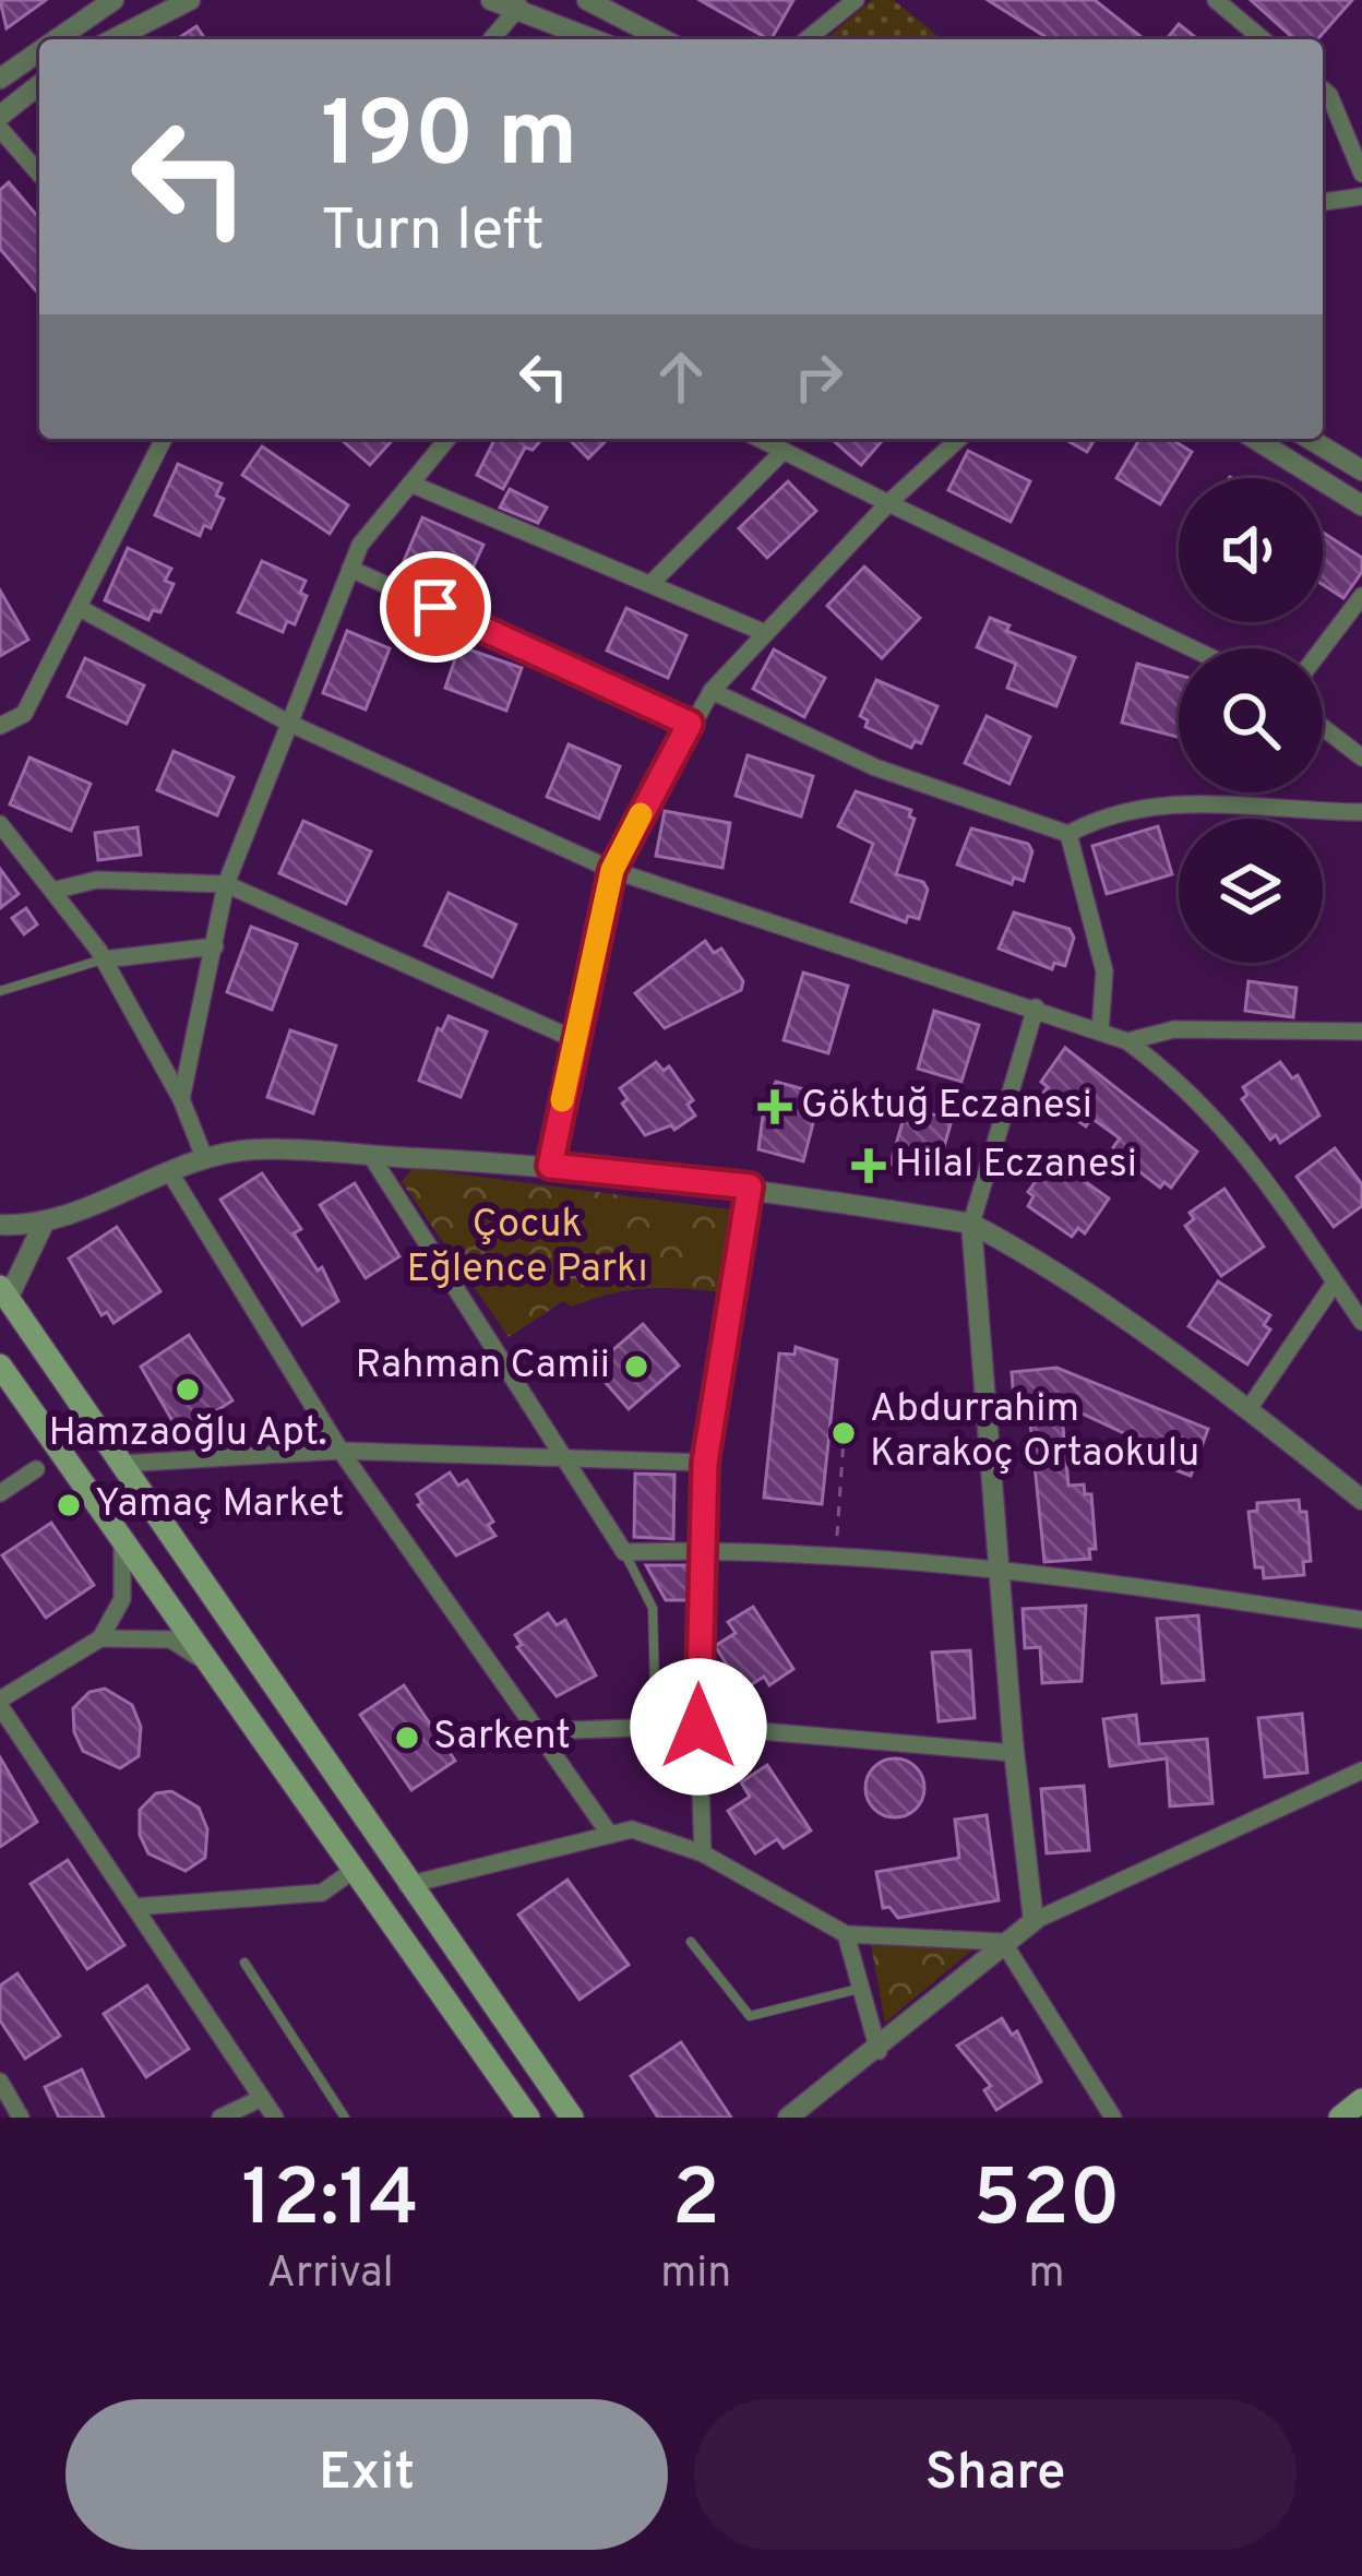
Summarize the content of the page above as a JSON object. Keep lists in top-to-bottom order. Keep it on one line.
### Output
{"parks":["Çocuk Eğlence Parkı"],"places":{"health":["Göktuğ Eczanesi","Hilal Eczanesi"],"other":["Rahman Camii","Hamzaoğlu Apt.","Abdurrahim Karakoç Ortaokulu","Yamaç Market","Sarkent"]},"page":{"turn":["190 m","Turn left"],"eta":["12:14","Arrival","2","min","520","m"],"buttons":["Exit","Share"]}}
